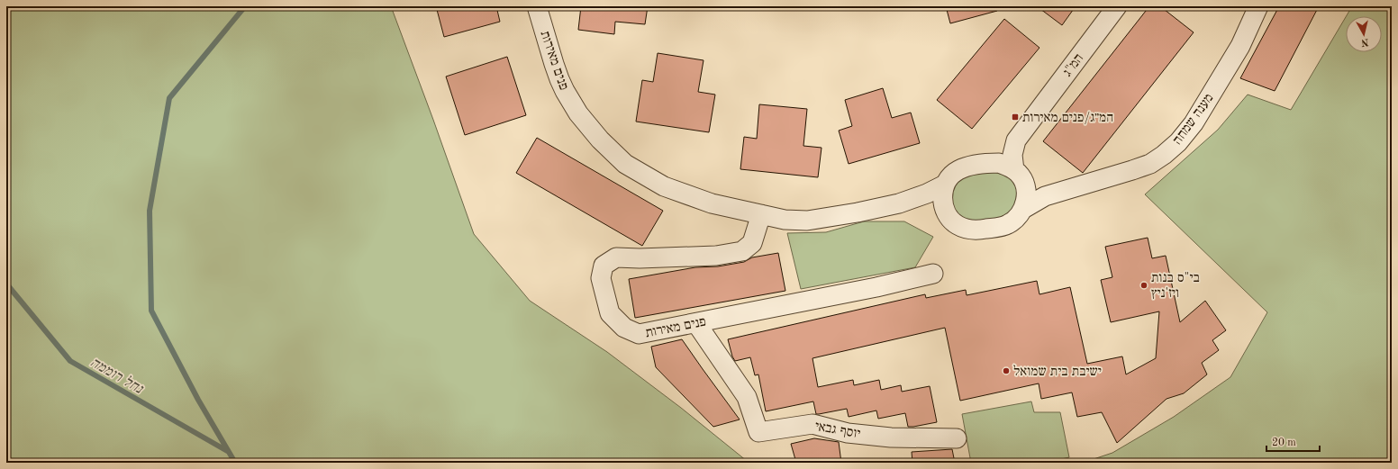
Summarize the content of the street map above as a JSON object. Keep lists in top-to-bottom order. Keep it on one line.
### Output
{"streets":{"street":["פנים מאירות","המ\"ג","מענה שמחה","יוסף גבאי"]},"crossings":[["פנים מאירות","המ\"ג"],["פנים מאירות","מענה שמחה"],["פנים מאירות","יוסף גבאי"],["המ\"ג","מענה שמחה"]],"water":["נחל רוממה"],"places":{"transit":["המ״ג/פנים מאירות"],"other":["בי\"ס בנות ויז'ניץ","ישיבת בית שמואל"]},"scale_bar":"20 m","north":"bottom"}
